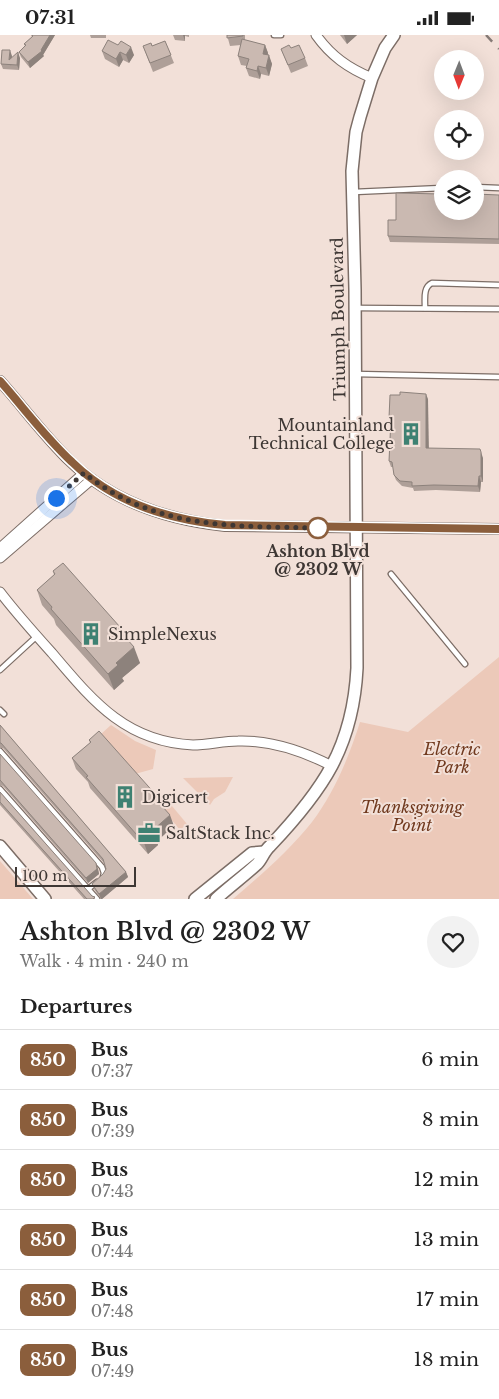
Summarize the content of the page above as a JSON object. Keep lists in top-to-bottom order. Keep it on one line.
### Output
{"streets":{"main road":["Triumph Boulevard"]},"parks":["Electric Park","Thanksgiving Point"],"places":{"building":["Mountainland Technical College","SimpleNexus","Digicert"],"other":["Ashton Blvd @ 2302 W"],"office":["SaltStack Inc."]},"lines":["bus line 850"],"scale_bar":"100 m","north":"bottom","page":{"status":"07:31","scale":"100 m","heading":[["Ashton Blvd @ 2302 W","Walk · 4 min · 240 m"],"Departures"],"list":[{"mark":"850","name":"Bus","note":"07:37","value":"6 min"},{"mark":"850","name":"Bus","note":"07:39","value":"8 min"},{"mark":"850","name":"Bus","note":"07:43","value":"12 min"},{"mark":"850","name":"Bus","note":"07:44","value":"13 min"},{"mark":"850","name":"Bus","note":"07:48","value":"17 min"},{"mark":"850","name":"Bus","note":"07:49","value":"18 min"}]}}
